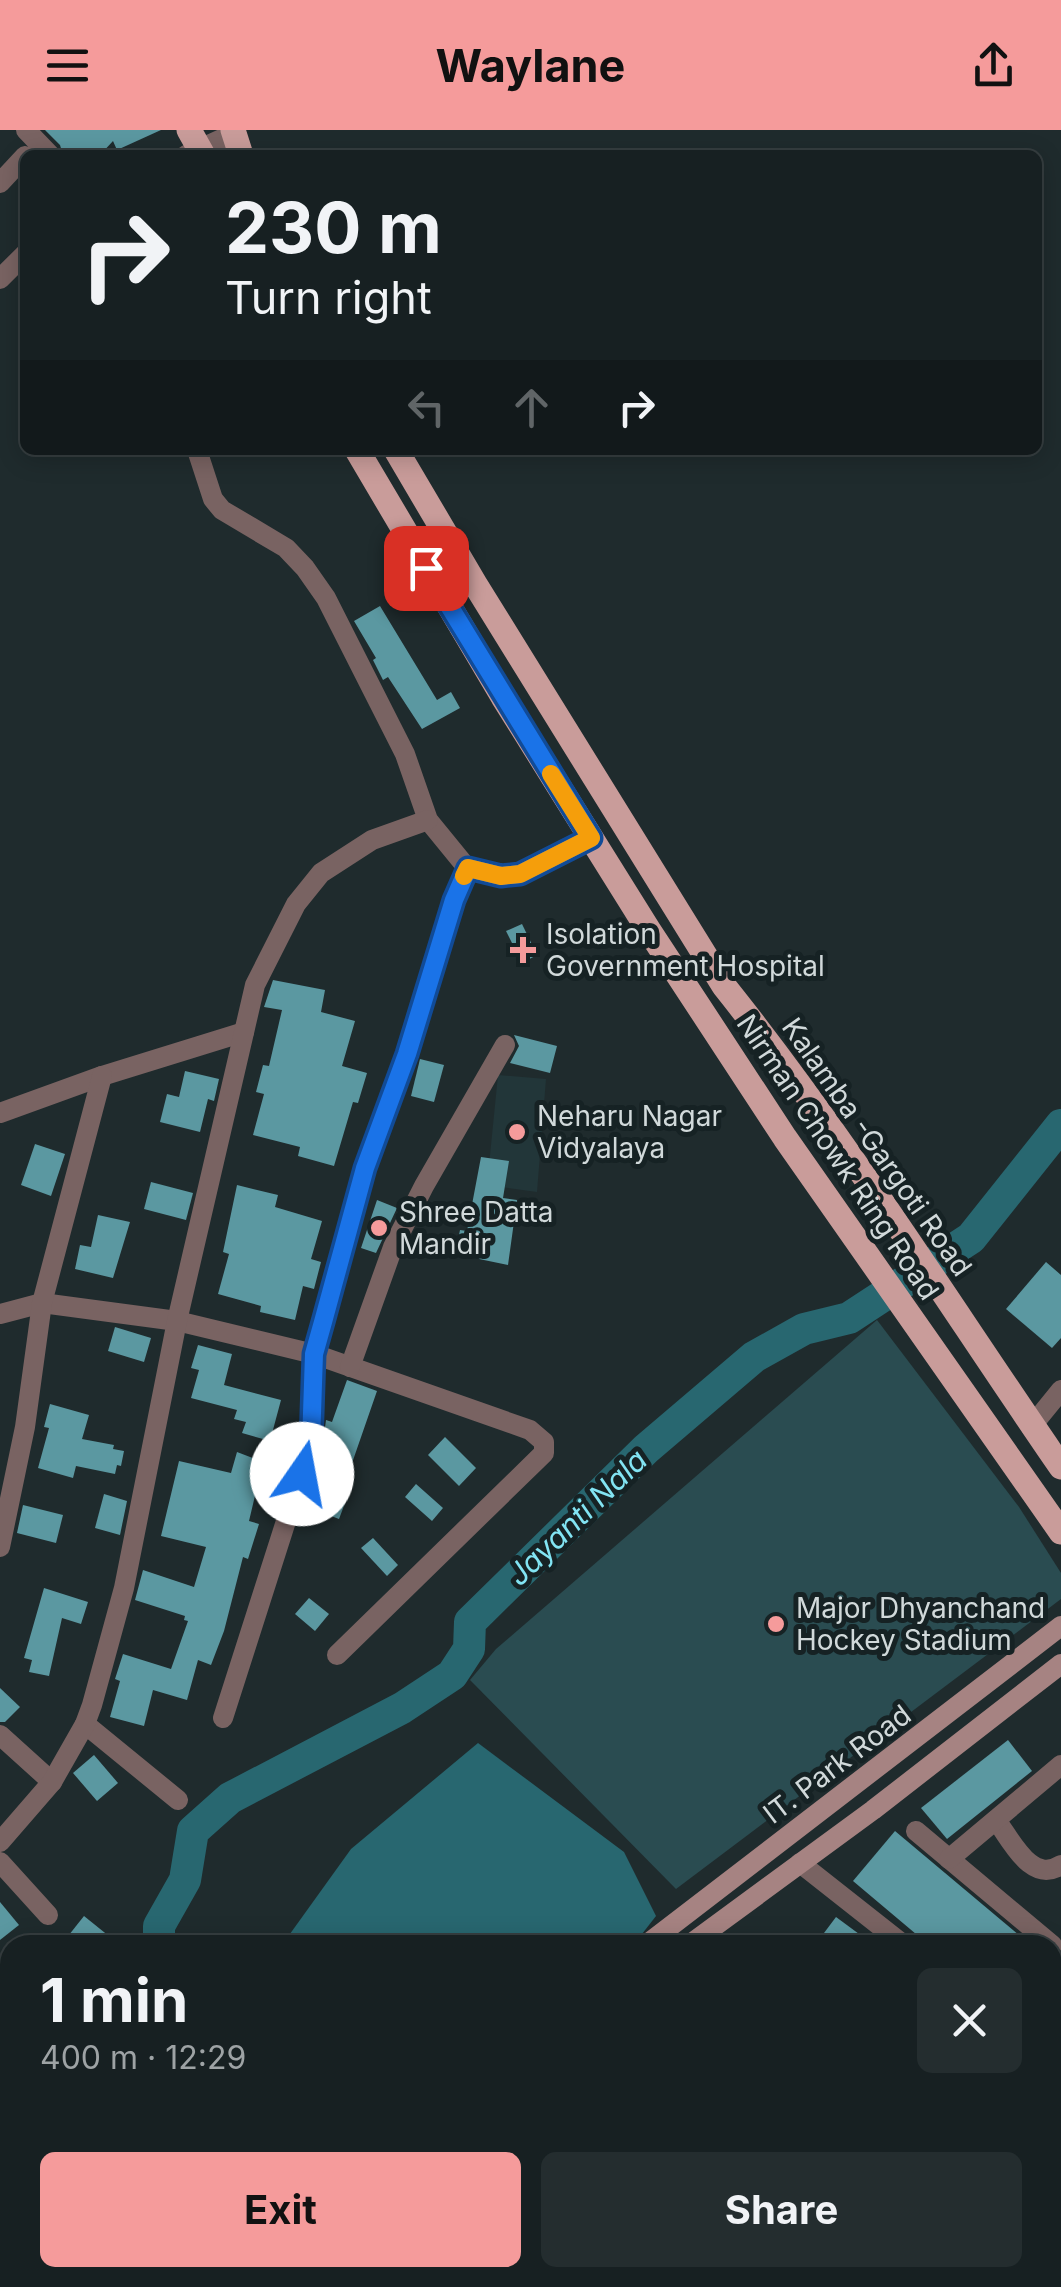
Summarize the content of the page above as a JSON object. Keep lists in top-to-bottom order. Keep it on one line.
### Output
{"streets":{"main road":["Kalamba -Gargoti Road","Nirman Chowk Ring Road","IT. Park Road"]},"water":["Jayanti Nala"],"places":{"health":["Isolation Government Hospital"],"other":["Neharu Nagar Vidyalaya","Shree Datta Mandir","Major Dhyanchand Hockey Stadium"]},"page":{"header":"Waylane","turn":["230 m","Turn right"],"heading":["1 min","400 m · 12:29"],"buttons":["Exit","Share"]}}
